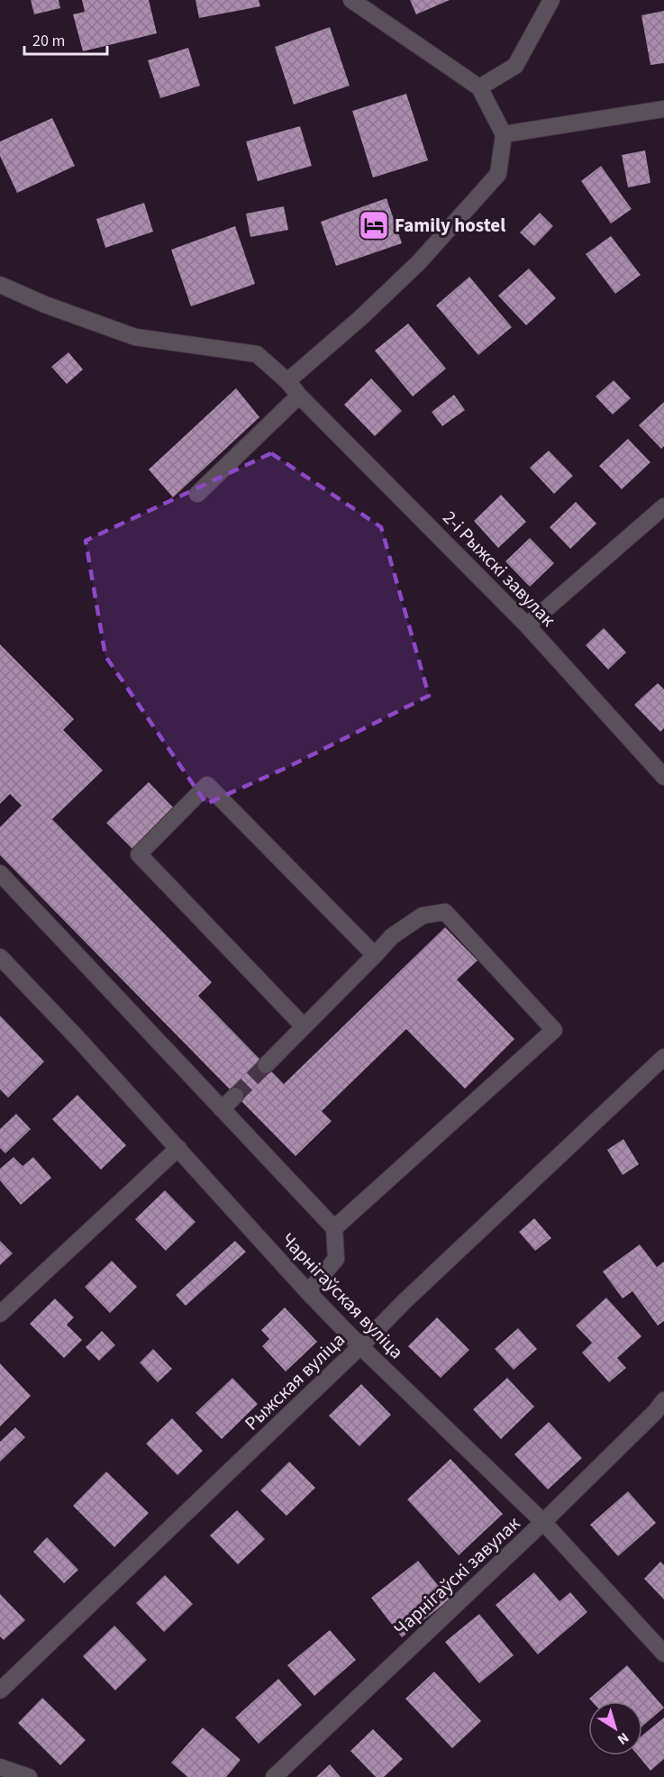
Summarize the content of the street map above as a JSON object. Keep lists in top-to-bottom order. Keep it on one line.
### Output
{"streets":{"street":["2-і Рыжскі завулак","Чарнігаўская вуліца","Рыжская вуліца","Чарнігаўскі завулак"]},"crossings":[["Чарнігаўская вуліца","Рыжская вуліца"],["Чарнігаўская вуліца","Чарнігаўскі завулак"]],"places":{"hotel":["Family hostel"]},"scale_bar":"20 m","north":"bottom right"}
